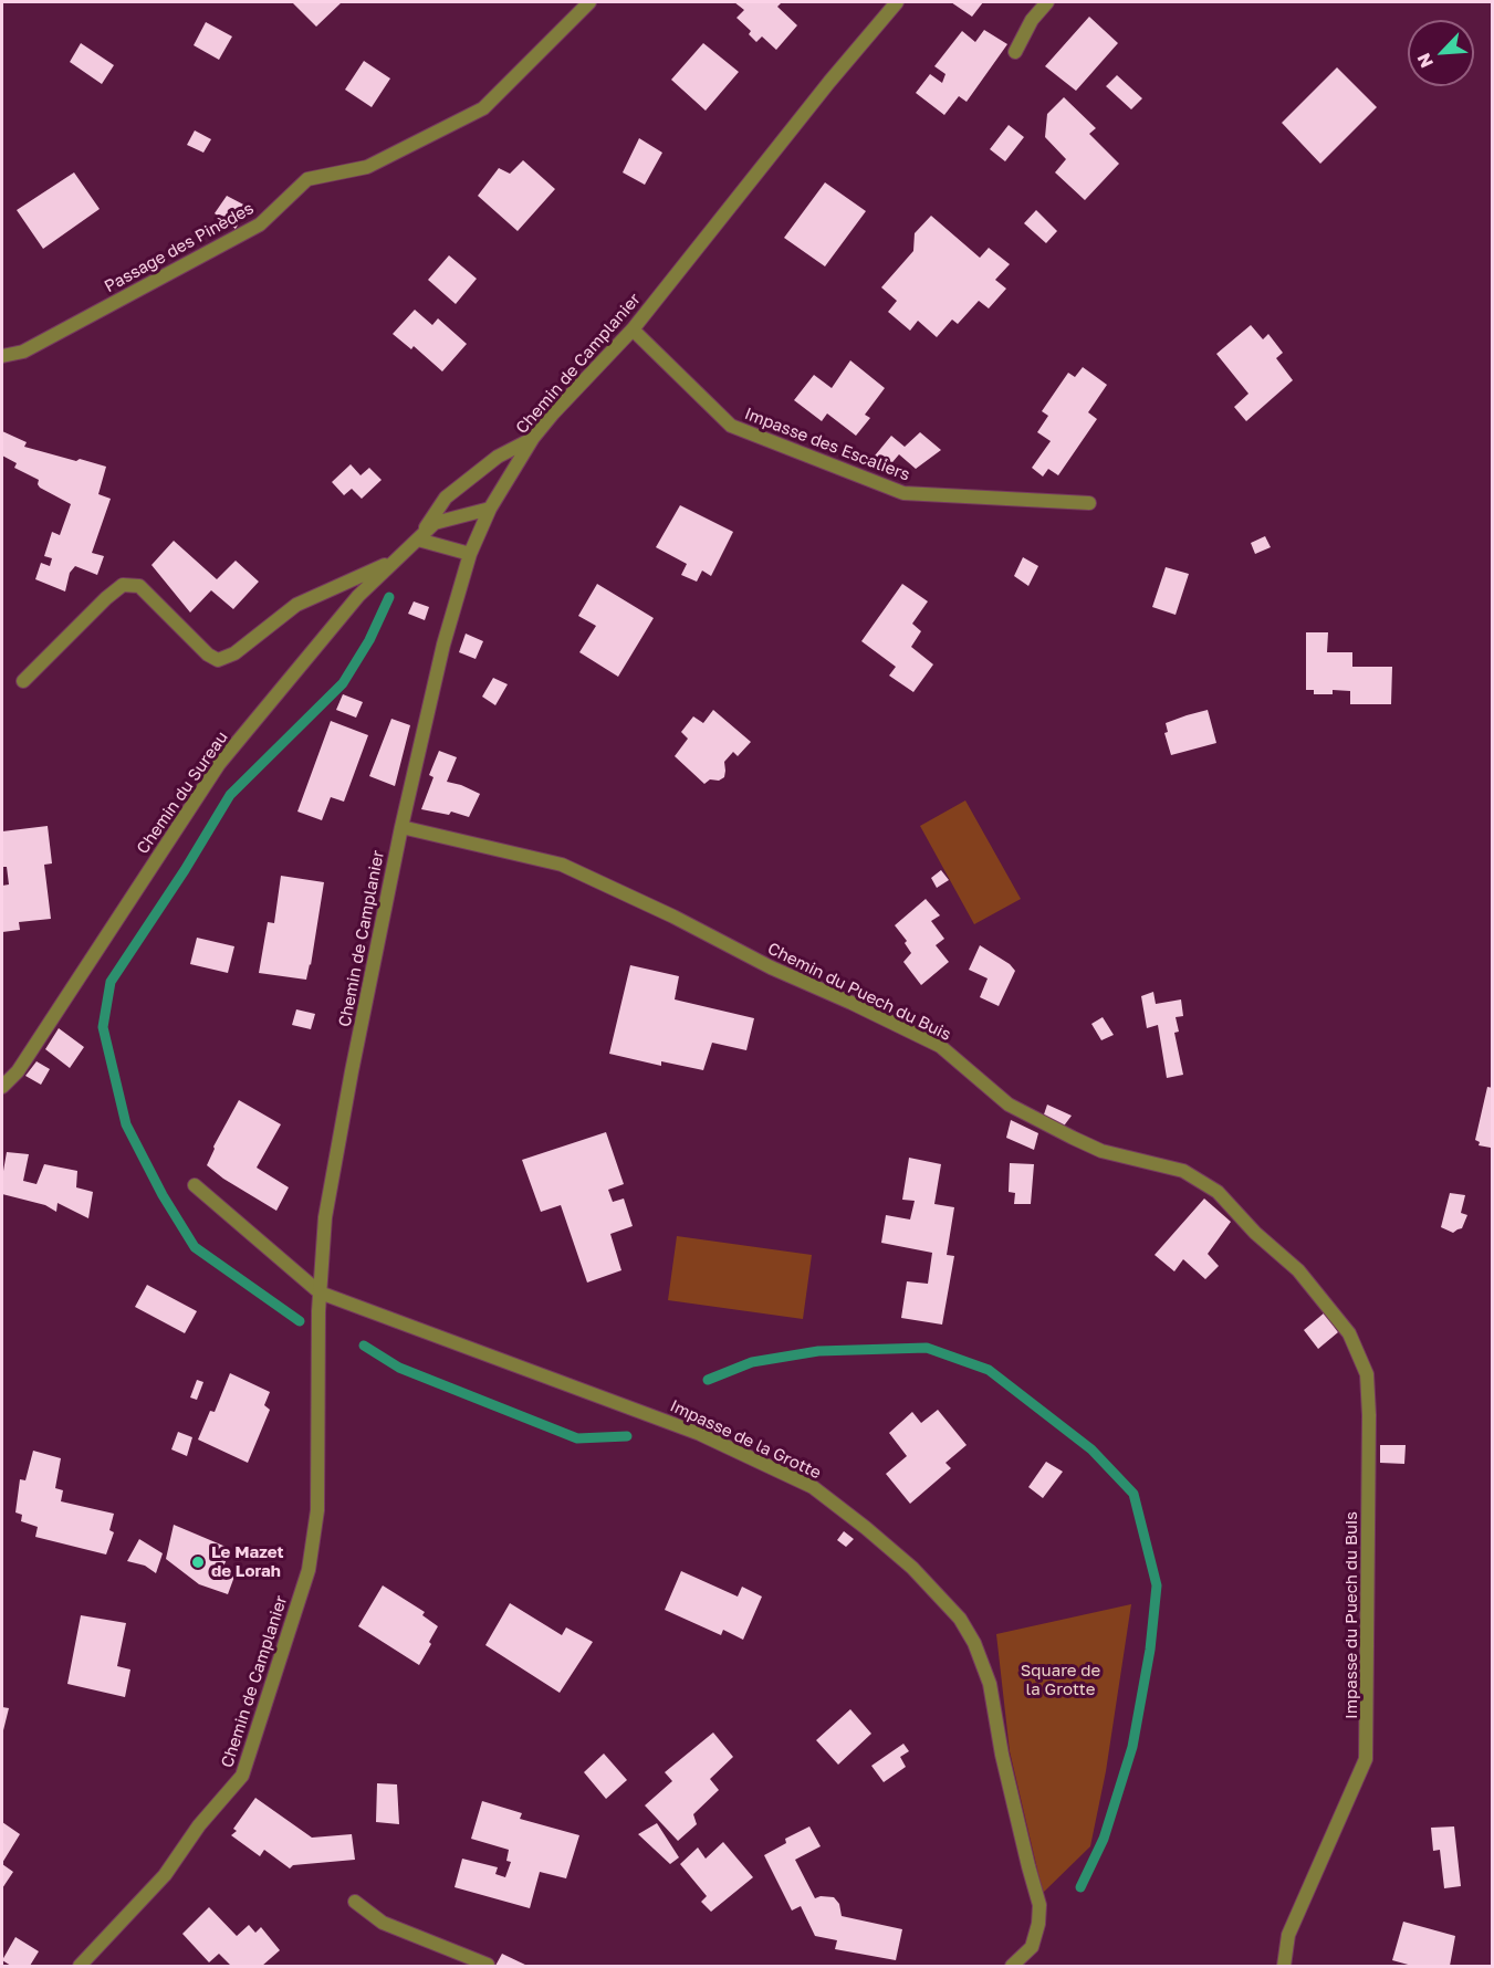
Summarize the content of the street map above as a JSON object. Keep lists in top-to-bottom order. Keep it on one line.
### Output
{"streets":{"street":["Passage des Pinèdes","Chemin de Camplanier","Impasse des Escaliers","Chemin du Sureau","Chemin du Puech du Buis","Impasse de la Grotte","Impasse du Puech du Buis"]},"crossings":[["Chemin de Camplanier","Impasse des Escaliers"],["Chemin de Camplanier","Chemin du Sureau"],["Chemin de Camplanier","Chemin du Puech du Buis"],["Chemin de Camplanier","Impasse de la Grotte"],["Chemin du Puech du Buis","Impasse du Puech du Buis"]],"parks":["Square de la Grotte"],"places":["Le Mazet de Lorah"],"north":"bottom left"}
